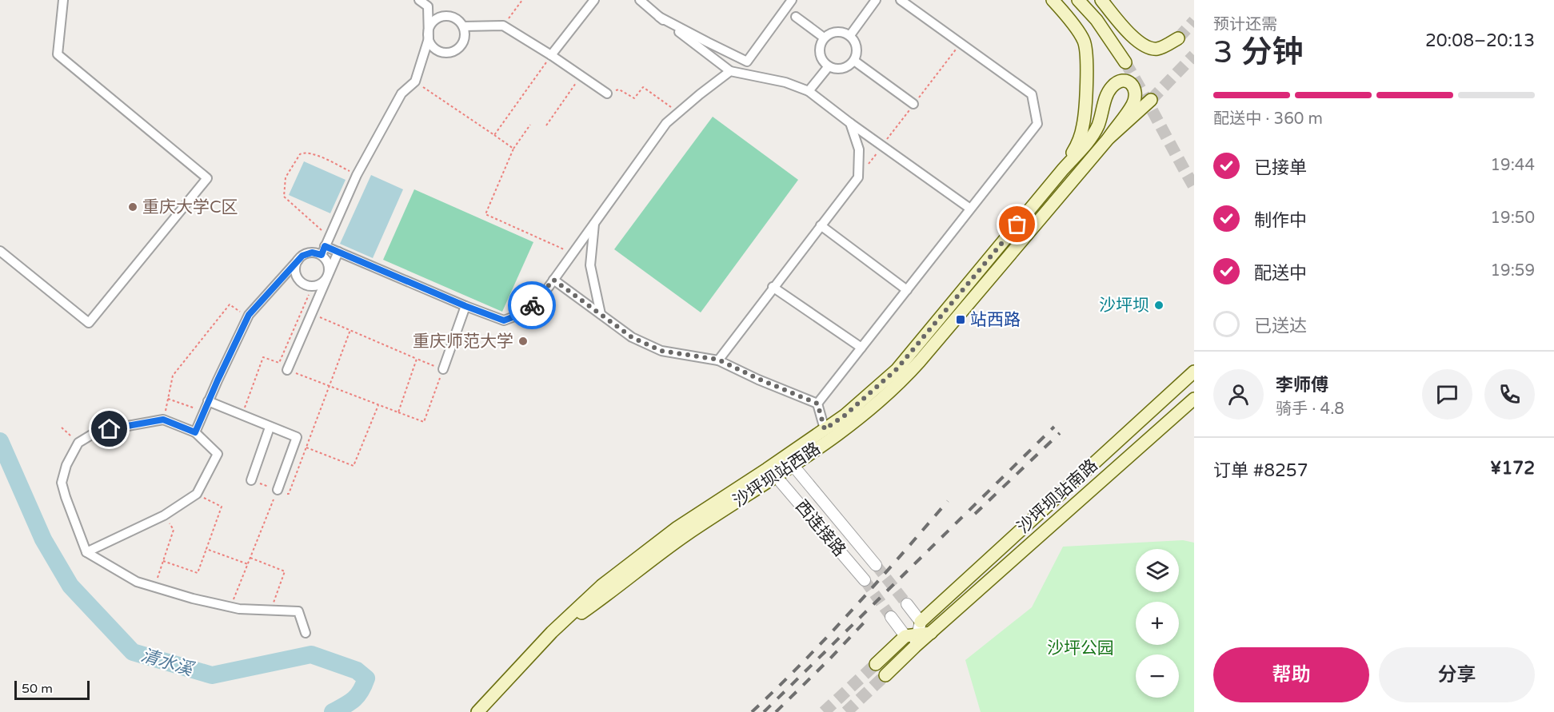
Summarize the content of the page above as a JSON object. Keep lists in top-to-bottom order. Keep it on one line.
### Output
{"streets":{"main road":["沙坪坝站西路","沙坪坝站南路"],"street":["西连接路"]},"crossings":[["沙坪坝站西路","西连接路"]],"water":["清水溪"],"parks":["沙坪公园"],"places":{"other":["重庆大学C区","沙坪坝","重庆师范大学"],"transit":["站西路"]},"scale_bar":"50 m","page":{"heading":["3 分钟","预计还需","20:08–20:13"],"panel":["李师傅","骑手 · 4.8","订单 #8257","¥172"],"bar":"配送中 · 360 m","list":[["已接单","19:44"],["制作中","19:50"],["配送中","19:59"],"已送达"],"map_buttons":["+","−"],"buttons":["帮助","分享"],"scale":"50 m"}}
